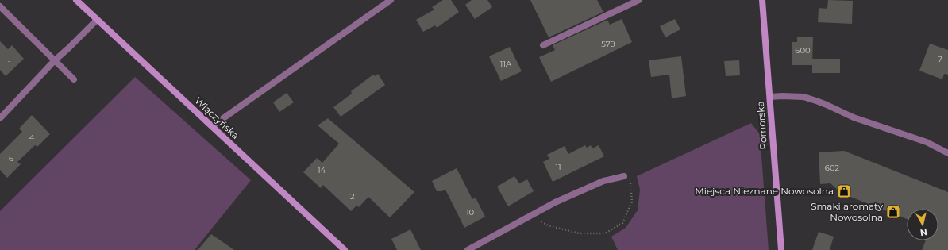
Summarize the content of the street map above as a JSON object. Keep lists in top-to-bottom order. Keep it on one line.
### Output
{"streets":{"street":["Wiączyńska","Pomorska"]},"places":{"shop":["Miejsca Nieznane Nowosolna","Smaki aromaty Nowosolna"]},"house_numbers":["579","600","7","1","11A","4","6","11","602","14","12","10"],"north":"bottom"}
